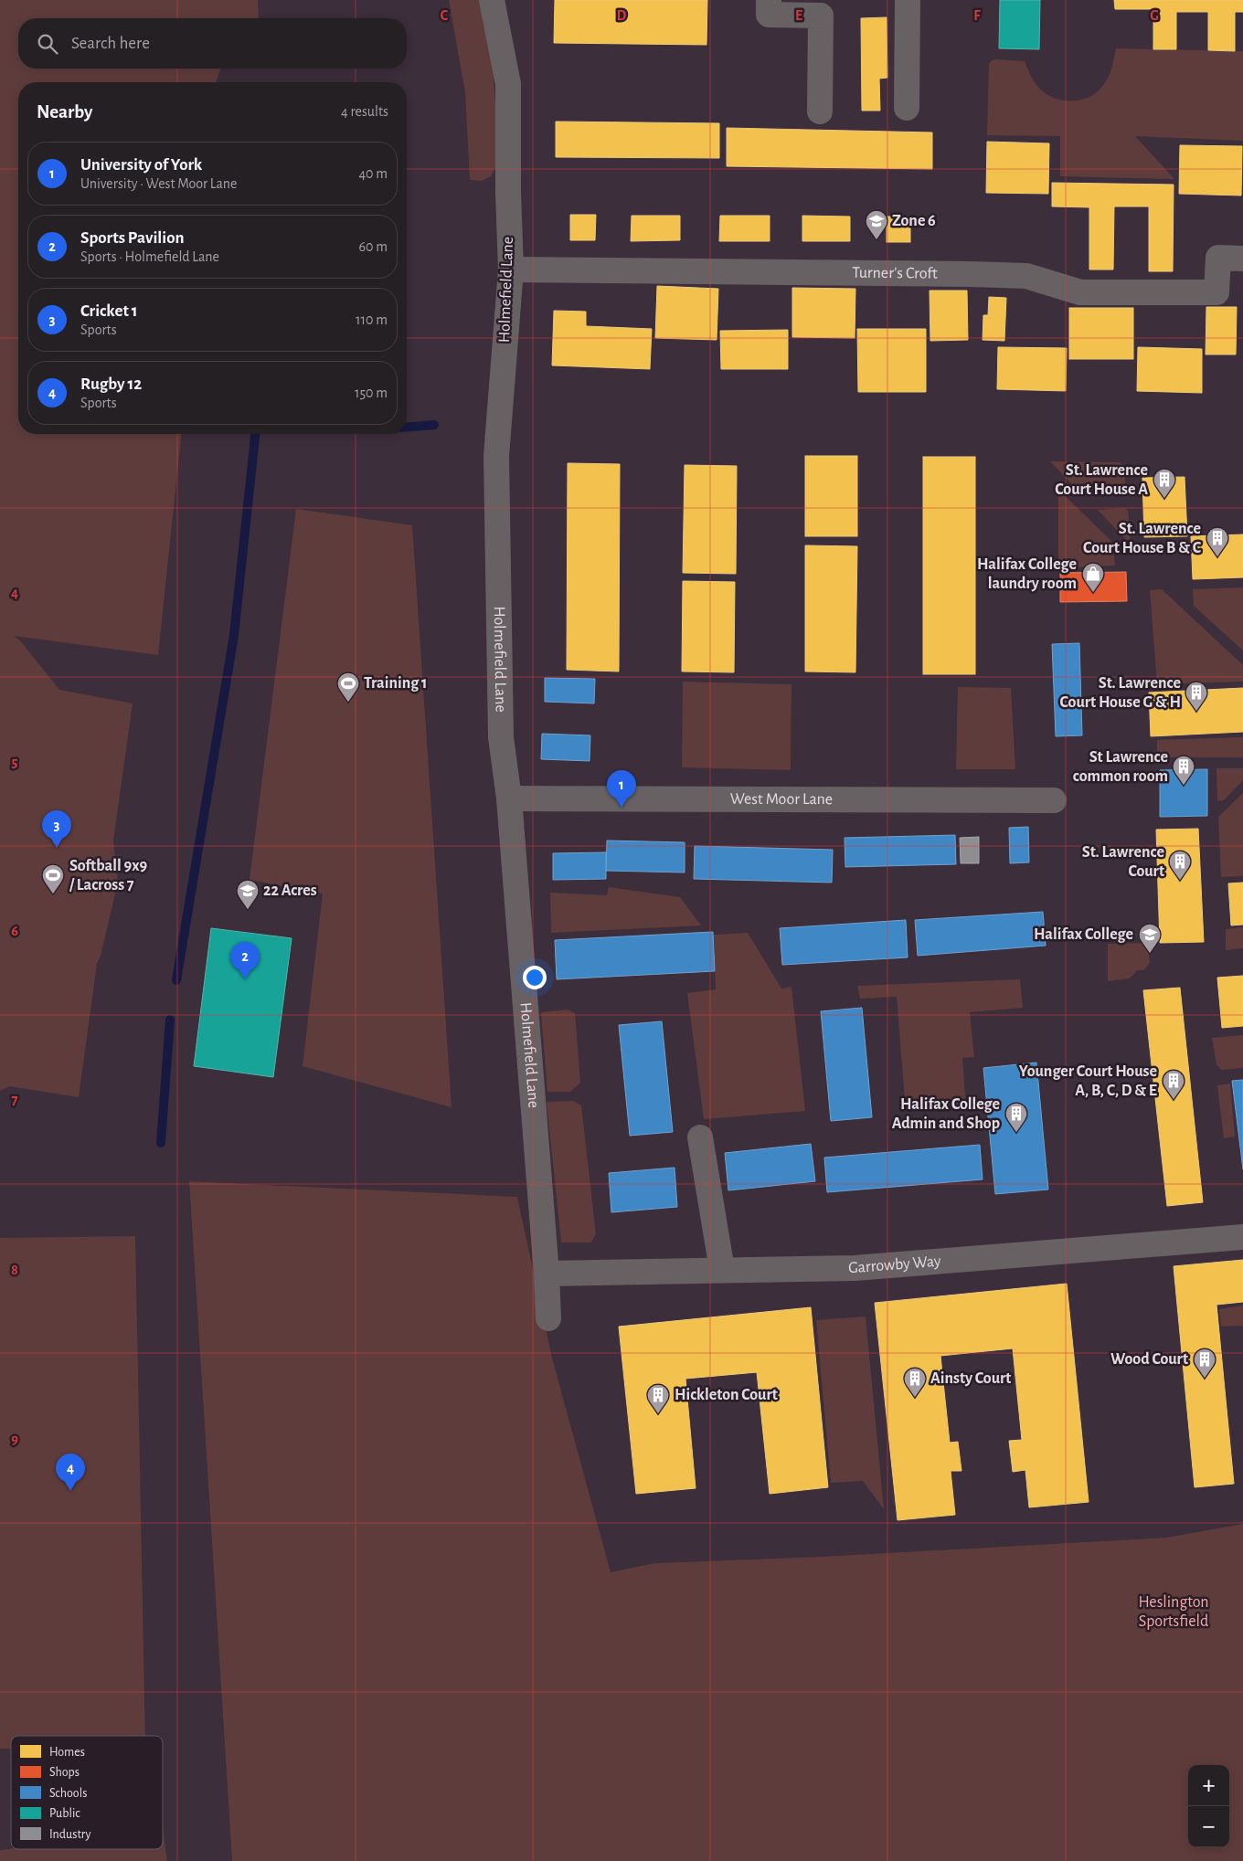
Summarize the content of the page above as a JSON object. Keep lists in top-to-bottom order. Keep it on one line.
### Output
{"streets":{"street":["Turner's Croft","Holmefield Lane","West Moor Lane","Garrowby Way"]},"crossings":[["Turner's Croft","Holmefield Lane"],["Holmefield Lane","West Moor Lane"],["Holmefield Lane","Garrowby Way"]],"parks":["Heslington Sportsfield"],"places":{"school or university":["Zone 6","22 Acres","Halifax College"],"building":["St. Lawrence Court House A","St. Lawrence Court House B & C","St. Lawrence Court House G & H","St Lawrence common room","St. Lawrence Court","Younger Court House A, B, C, D & E","Halifax College Admin and Shop","Wood Court","Ainsty Court","Hickleton Court"],"shop":["Halifax College laundry room"],"sports":["Training 1","Softball 9x9 / Lacross 7"]},"legend":["Homes","Shops","Schools","Public","Industry"],"page":{"search":"Search here","heading":["Nearby","4 results"],"list":[{"mark":"1","name":"University of York","note":"University · West Moor Lane","value":"40 m"},{"mark":"2","name":"Sports Pavilion","note":"Sports · Holmefield Lane","value":"60 m"},{"mark":"3","name":"Cricket 1","note":"Sports","value":"110 m"},{"mark":"4","name":"Rugby 12","note":"Sports","value":"150 m"}],"pins":["1","3","2","4"],"map_buttons":["+","−"]},"grid":{"columns":["C","D","E","F","G"],"rows":["4","5","6","7","8","9"]}}
